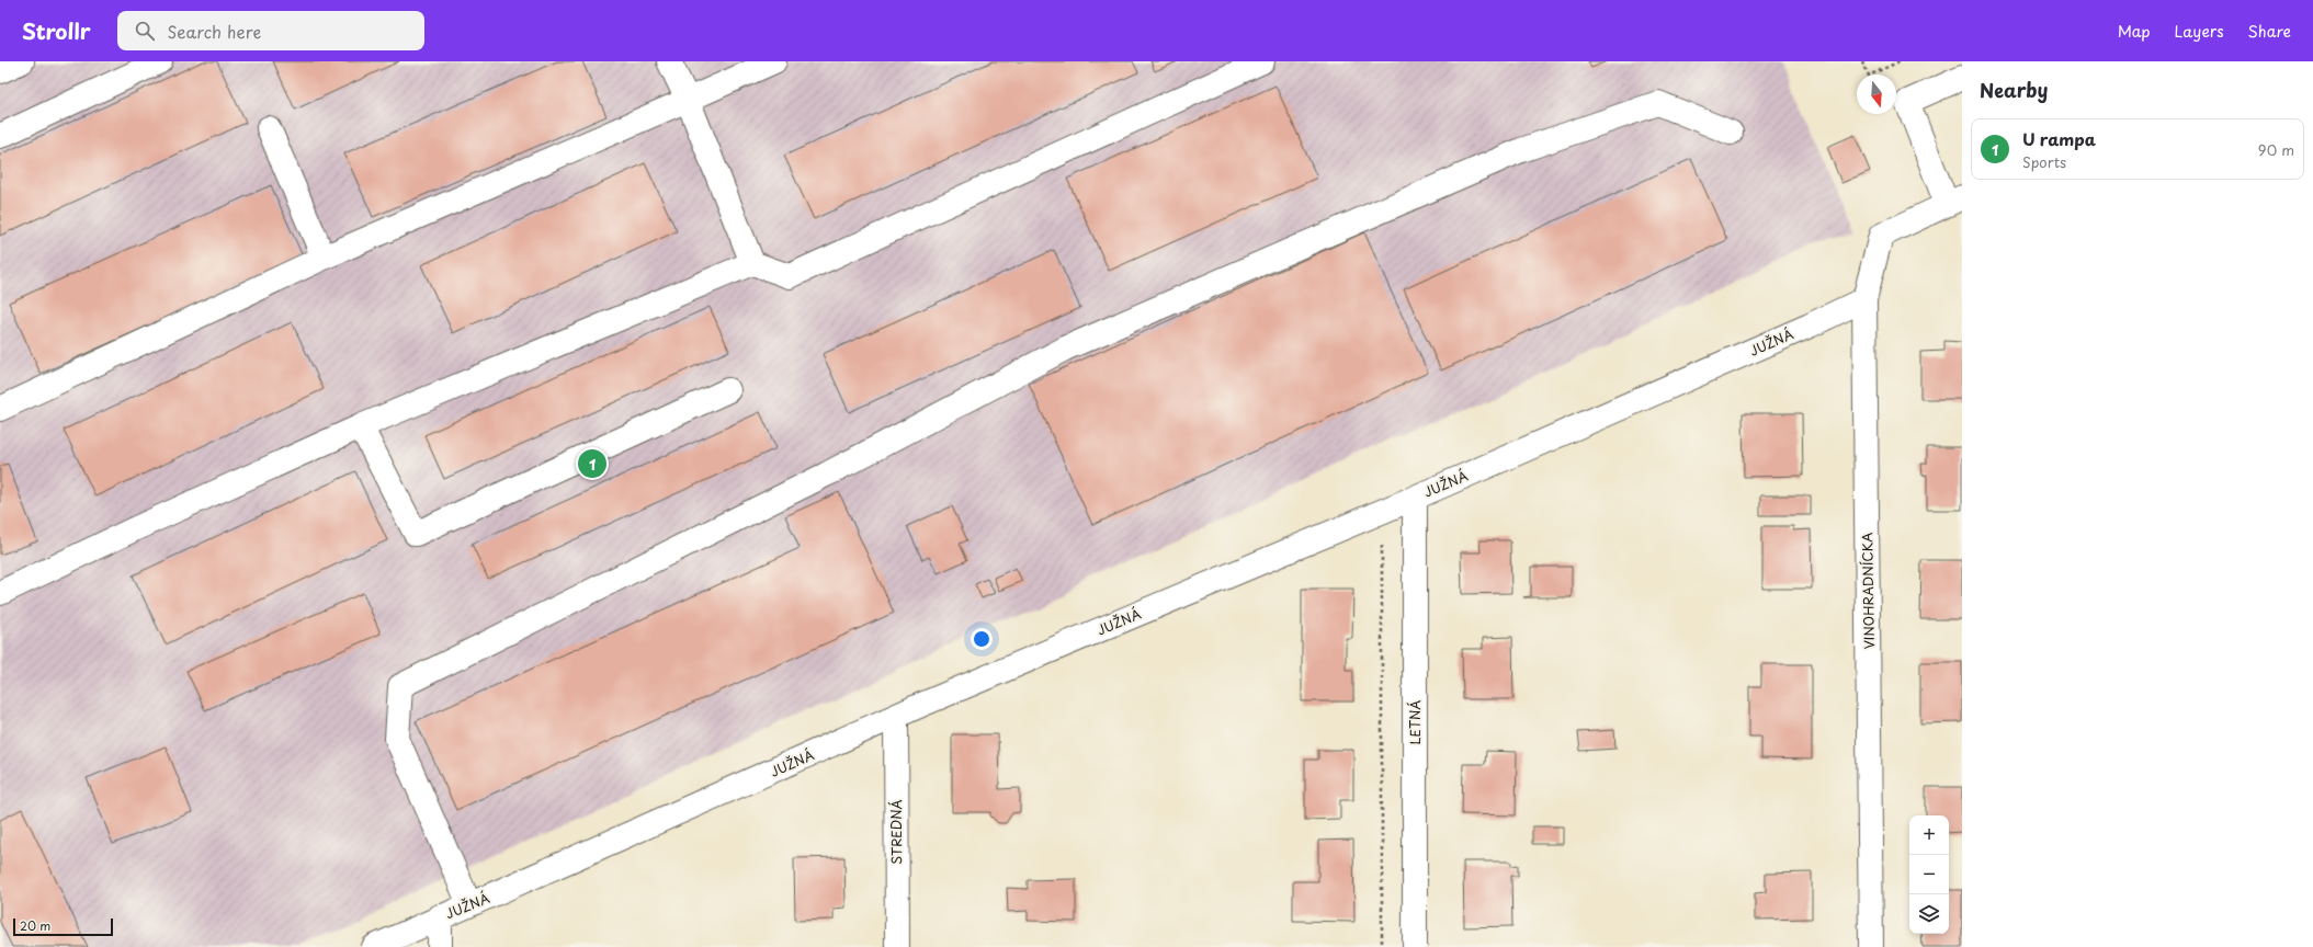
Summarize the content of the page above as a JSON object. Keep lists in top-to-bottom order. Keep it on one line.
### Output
{"streets":{"street":["JUŽNÁ","VINOHRADNÍCKA","LETNÁ","STREDNÁ"]},"crossings":[["JUŽNÁ","VINOHRADNÍCKA"],["JUŽNÁ","LETNÁ"],["JUŽNÁ","STREDNÁ"]],"scale_bar":"20 m","north":"bottom","page":{"header":"Strollr","search":"Search here","nav":["Map","Layers","Share"],"heading":"Nearby","list":[{"mark":"1","name":"U rampa","note":"Sports","value":"90 m"}],"pins":"1","map_buttons":["+","−"],"scale":"20 m"}}
